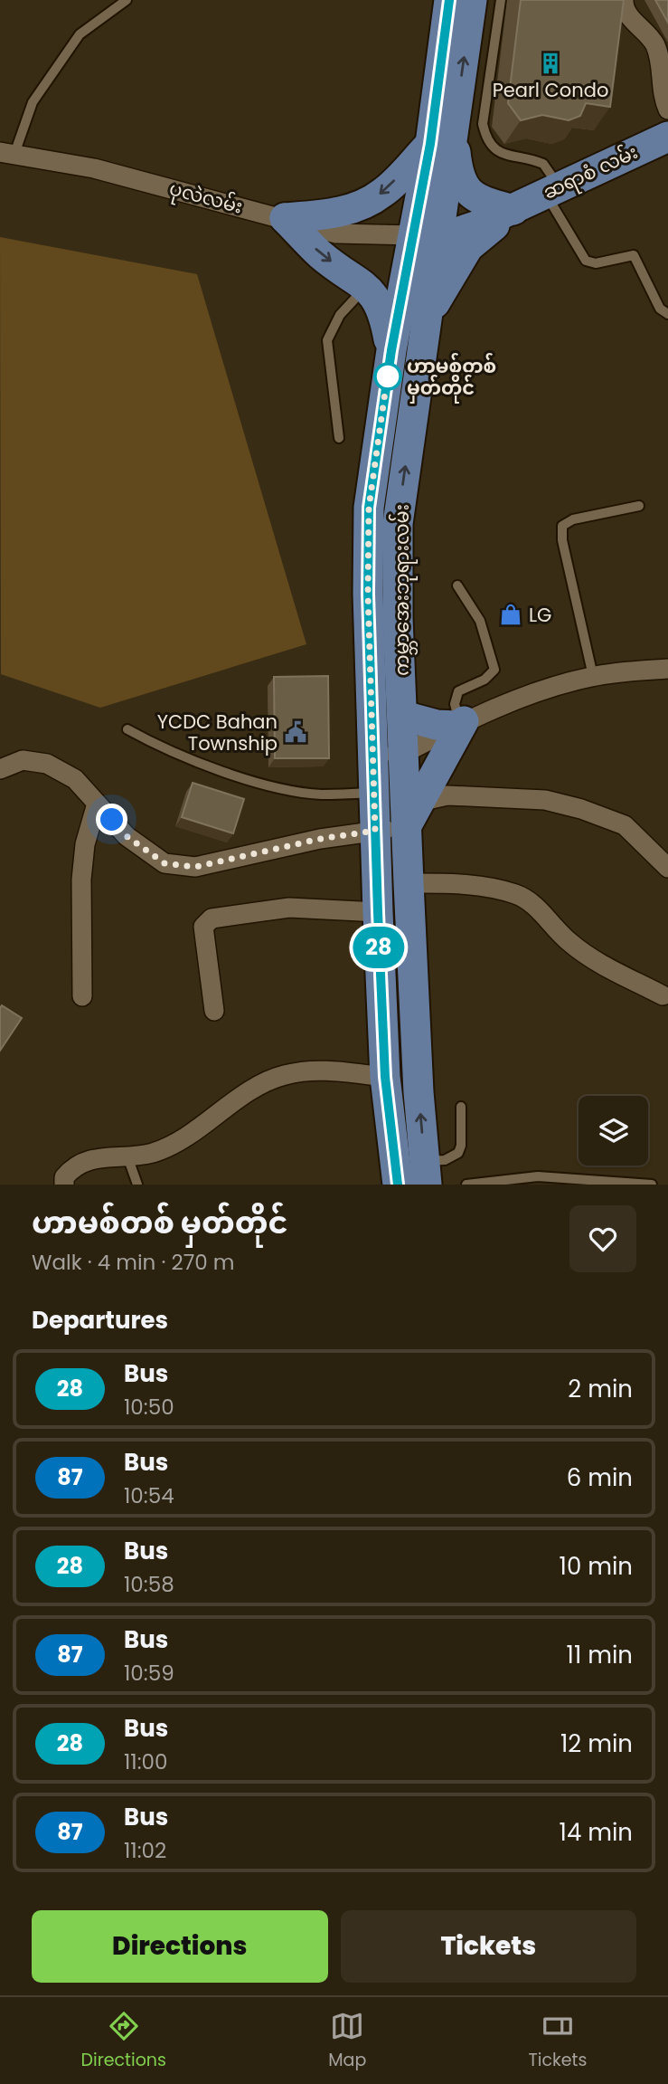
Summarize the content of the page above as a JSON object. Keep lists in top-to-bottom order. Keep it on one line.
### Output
{"streets":{"main road":["ဆရာစံ လမ်း","ကမ္ဘာအေးဘုရားလမ်း"],"street":["ပုလဲလမ်း"]},"crossings":[["ပုလဲလမ်း","ကမ္ဘာအေးဘုရားလမ်း"]],"places":{"building":["Pearl Condo"],"other":["ဟာမစ်တစ် မှတ်တိုင်"],"shop":["LG"],"public building":["YCDC Bahan Township"]},"lines":["bus line 28"],"page":{"on_map":"28","heading":[["ဟာမစ်တစ် မှတ်တိုင်","Walk · 4 min · 270 m"],"Departures"],"list":[{"mark":"28","name":"Bus","note":"10:50","value":"2 min"},{"mark":"87","name":"Bus","note":"10:54","value":"6 min"},{"mark":"28","name":"Bus","note":"10:58","value":"10 min"},{"mark":"87","name":"Bus","note":"10:59","value":"11 min"},{"mark":"28","name":"Bus","note":"11:00","value":"12 min"},{"mark":"87","name":"Bus","note":"11:02","value":"14 min"}],"buttons":["Directions","Tickets"],"tabs":["Directions","Map","Tickets"]}}
